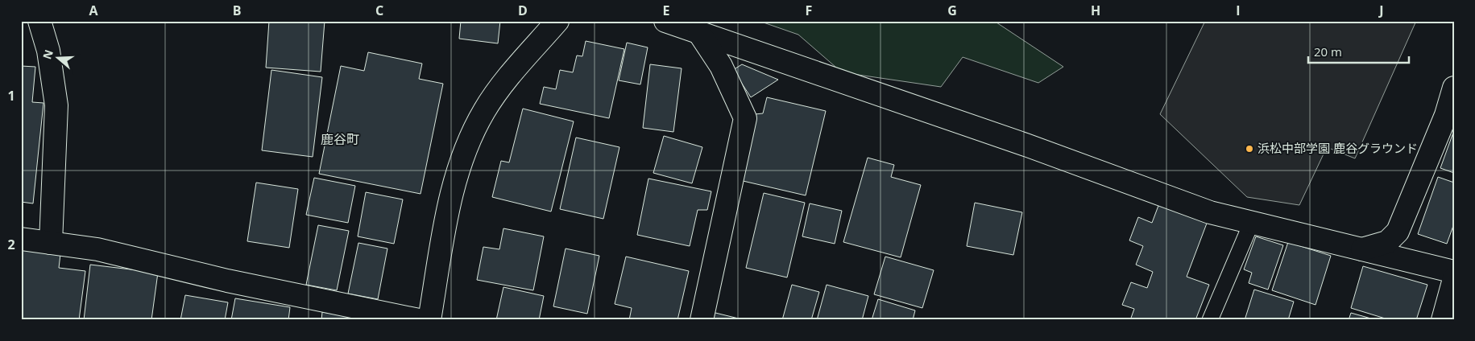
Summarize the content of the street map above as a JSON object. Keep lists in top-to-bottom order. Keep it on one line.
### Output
{"districts":["鹿谷町"],"places":["浜松中部学園 鹿谷グラウンド"],"scale_bar":"20 m","north":"left","grid":{"columns":["A","B","C","D","E","F","G","H","I","J"],"rows":["1","2"]}}
